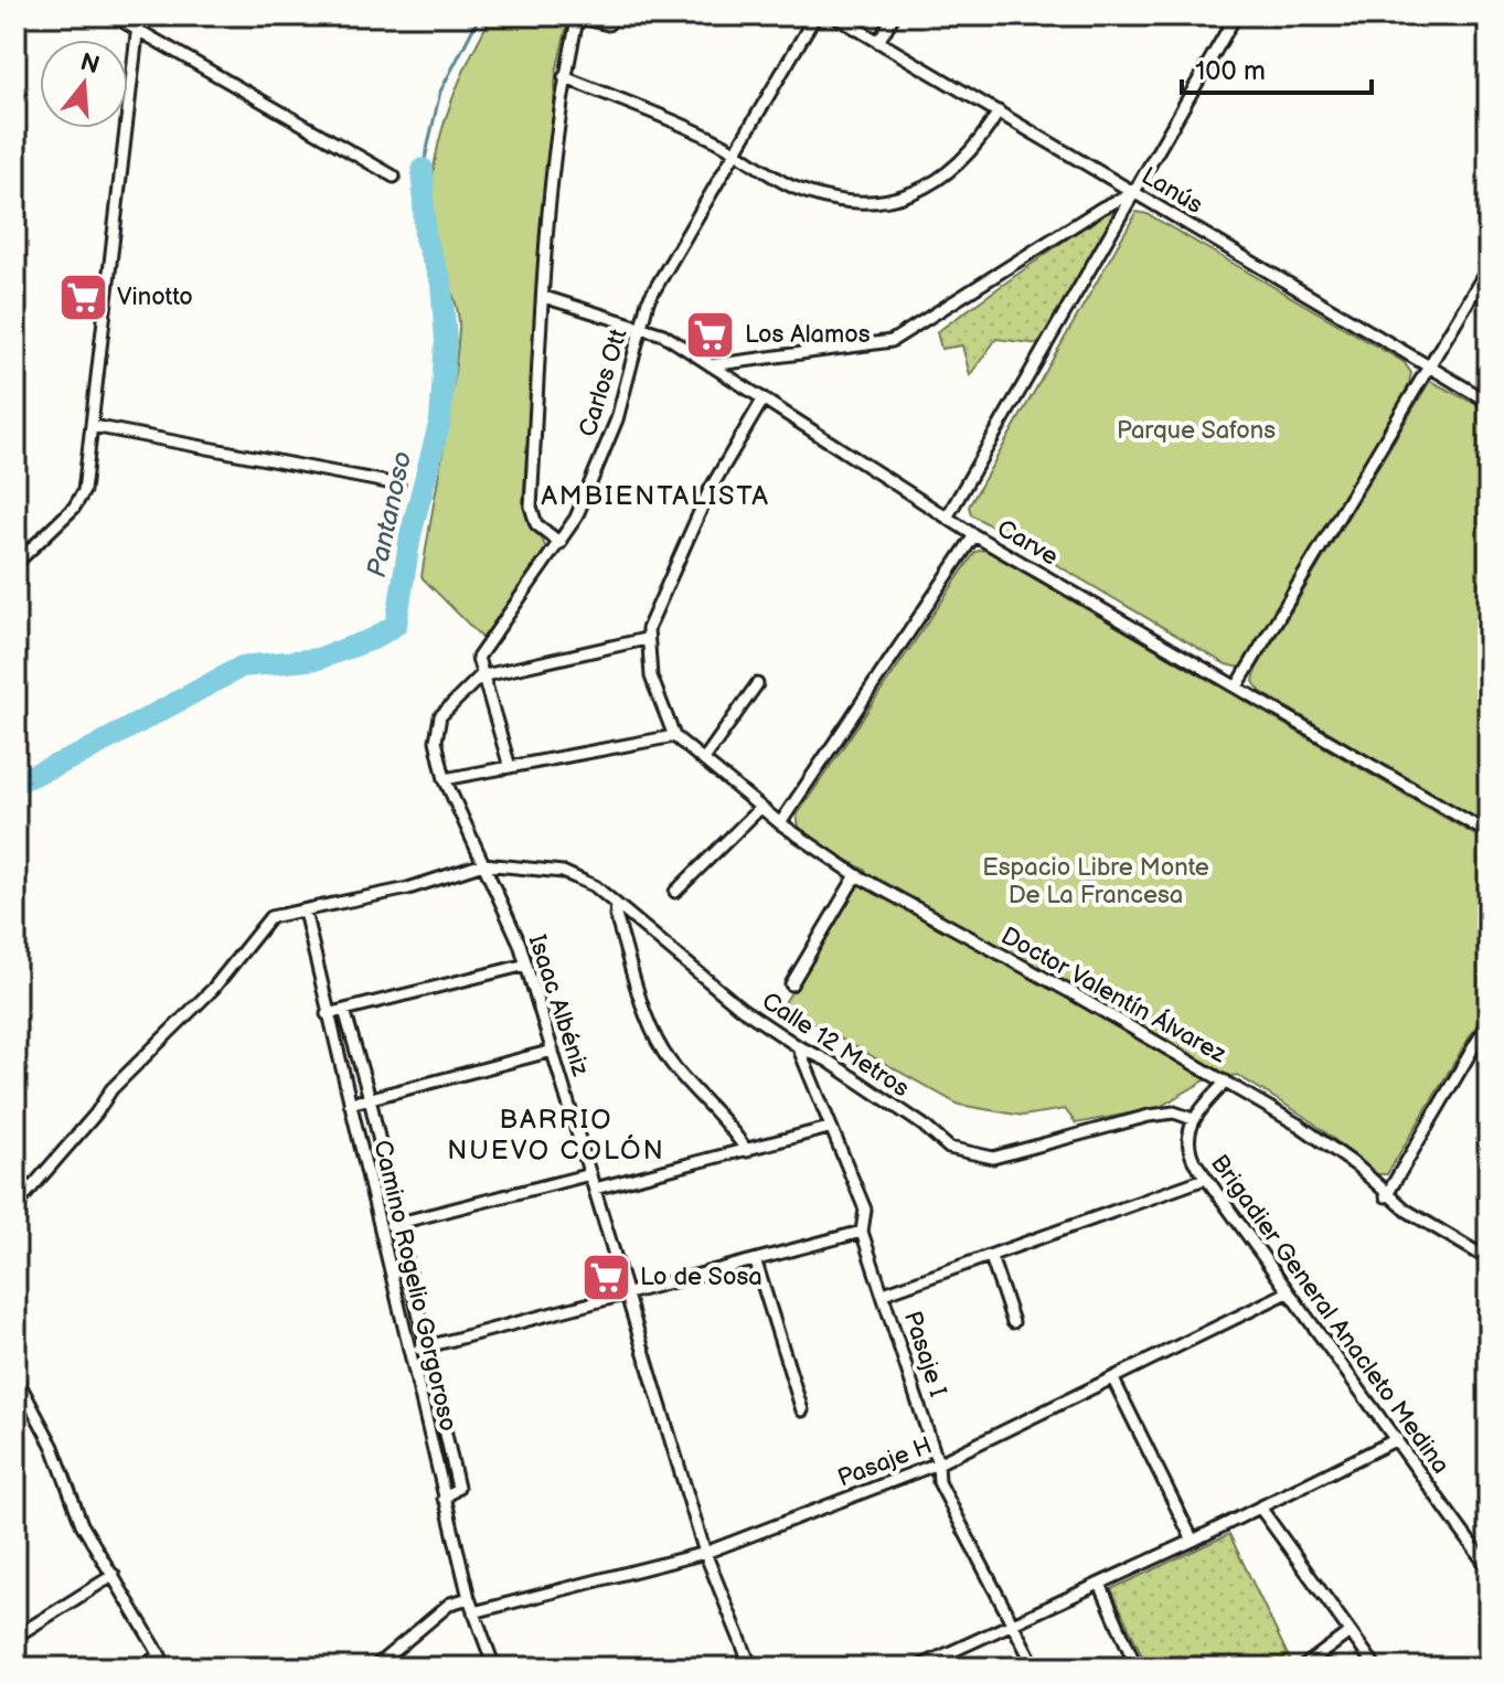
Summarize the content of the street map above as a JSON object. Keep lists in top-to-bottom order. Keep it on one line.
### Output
{"streets":{"street":["Lanús","Carlos Ott","Carve","Doctor Valentín Álvarez","Isaac Albéniz","Calle 12 Metros","Camino Rogelio Gorgoroso","Brigadier General Anacleto Medina","Pasaje I","Pasaje H"]},"crossings":[["Carlos Ott","Carve"],["Carlos Ott","Isaac Albéniz"],["Isaac Albéniz","Calle 12 Metros"],["Isaac Albéniz","Pasaje H"],["Calle 12 Metros","Brigadier General Anacleto Medina"],["Calle 12 Metros","Pasaje I"],["Camino Rogelio Gorgoroso","Pasaje H"],["Brigadier General Anacleto Medina","Pasaje H"],["Pasaje I","Pasaje H"]],"districts":["AMBIENTALISTA","BARRIO NUEVO COLÓN"],"water":["Pantanoso"],"parks":["Parque Safons","Espacio Libre Monte De La Francesa"],"places":{"supermarket":["Vinotto","Los Alamos","Lo de Sosa"]},"scale_bar":"100 m","north":"top"}
